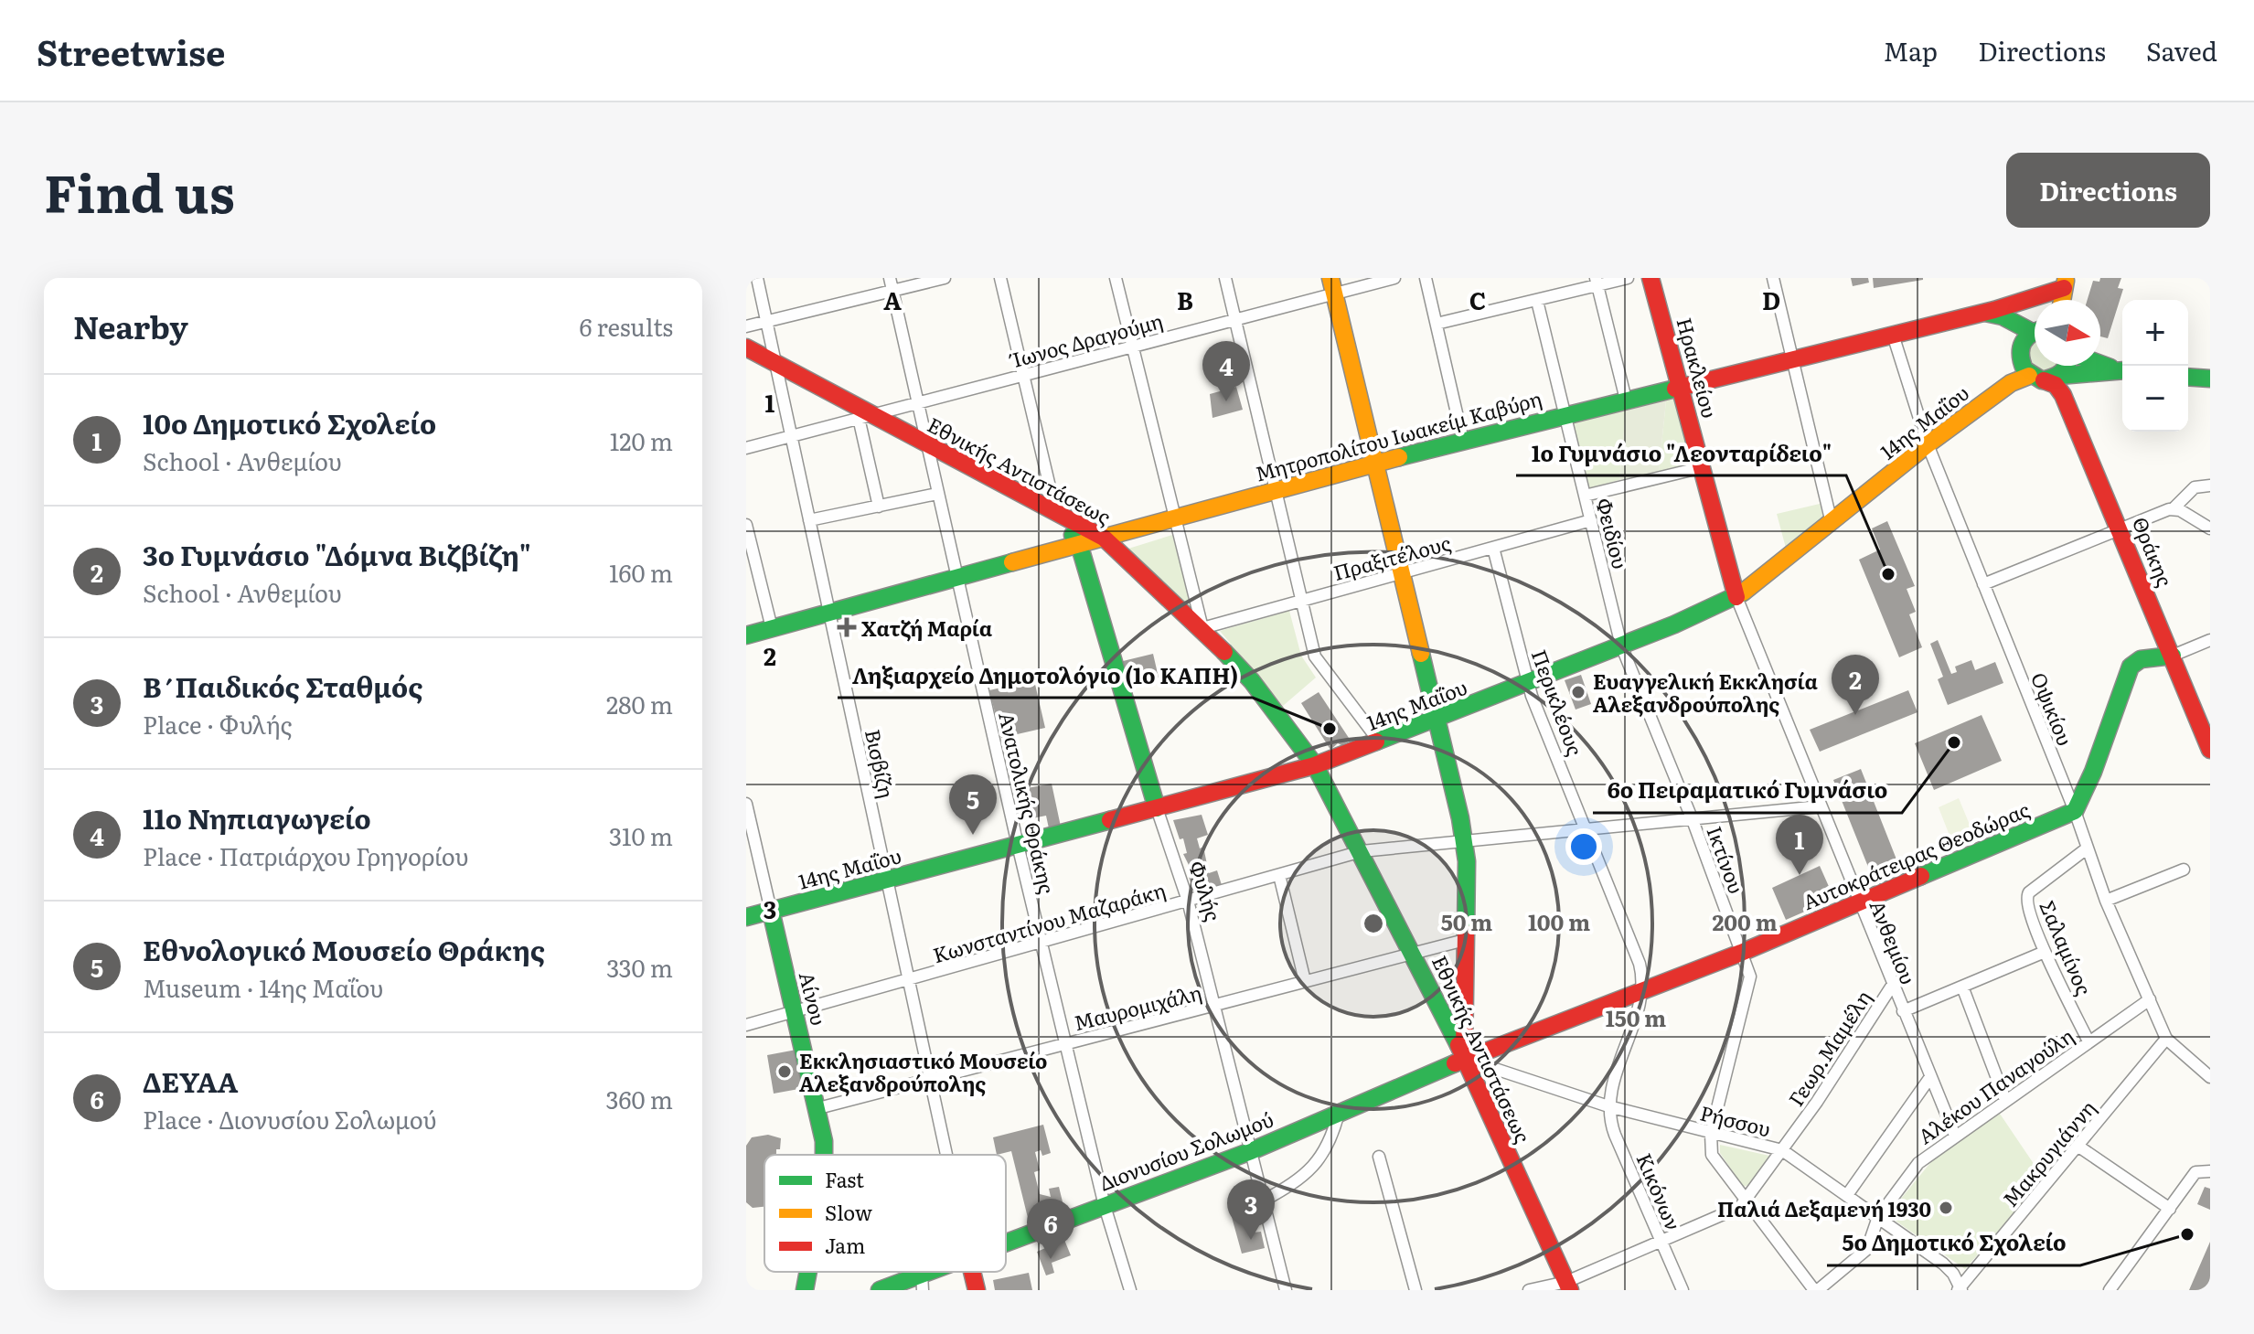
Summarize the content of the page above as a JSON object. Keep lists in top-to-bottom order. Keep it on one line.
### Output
{"streets":{"street":["Ίωνος Δραγούμη","Ηρακλείου","14ης Μαΐου","Μητροπολίτου Ιωακείμ Καβύρη","Εθνικής Αντιστάσεως","Φειδίου","Θράκης","Πραξιτέλους","Περικλέους","Οψικίου","Βισβίζη","Ανατολικής Θράκης","Αυτοκράτειρας Θεοδώρας","Ικτίνου","Φυλής","Κωνσταντίνου Μαζαράκη","Ανθεμίου","Σαλαμίνος","Αίνου","Μαυρομιχάλη","Γεωρ.Μαμέλη","Αλέκου Παναγούλη","Ρήσσου","Διονυσίου Σολωμού","Μακρυγιάννη","Κικόνων"]},"crossings":[["Ίωνος Δραγούμη","Εθνικής Αντιστάσεως"],["Ίωνος Δραγούμη","Ανατολικής Θράκης"],["Ηρακλείου","14ης Μαΐου"],["Ηρακλείου","Μητροπολίτου Ιωακείμ Καβύρη"],["Ηρακλείου","Ανθεμίου"],["14ης Μαΐου","Εθνικής Αντιστάσεως"],["14ης Μαΐου","Φειδίου"],["14ης Μαΐου","Θράκης"],["14ης Μαΐου","Περικλέους"],["14ης Μαΐου","Οψικίου"],["14ης Μαΐου","Βισβίζη"],["14ης Μαΐου","Ανατολικής Θράκης"],["14ης Μαΐου","Ικτίνου"],["14ης Μαΐου","Φυλής"],["14ης Μαΐου","Ανθεμίου"],["14ης Μαΐου","Αίνου"],["Μητροπολίτου Ιωακείμ Καβύρη","Εθνικής Αντιστάσεως"],["Μητροπολίτου Ιωακείμ Καβύρη","Φειδίου"],["Μητροπολίτου Ιωακείμ Καβύρη","Οψικίου"],["Μητροπολίτου Ιωακείμ Καβύρη","Βισβίζη"],["Μητροπολίτου Ιωακείμ Καβύρη","Ανατολικής Θράκης"],["Μητροπολίτου Ιωακείμ Καβύρη","Φυλής"],["Εθνικής Αντιστάσεως","Πραξιτέλους"],["Εθνικής Αντιστάσεως","Βισβίζη"],["Εθνικής Αντιστάσεως","Ανατολικής Θράκης"],["Εθνικής Αντιστάσεως","Αυτοκράτειρας Θεοδώρας"],["Εθνικής Αντιστάσεως","Φυλής"],["Εθνικής Αντιστάσεως","Κωνσταντίνου Μαζαράκη"],["Εθνικής Αντιστάσεως","Μαυρομιχάλη"],["Εθνικής Αντιστάσεως","Ρήσσου"],["Εθνικής Αντιστάσεως","Διονυσίου Σολωμού"],["Φειδίου","Πραξιτέλους"],["Φειδίου","Ικτίνου"],["Πραξιτέλους","Περικλέους"],["Περικλέους","Αυτοκράτειρας Θεοδώρας"],["Περικλέους","Κωνσταντίνου Μαζαράκη"],["Οψικίου","Αυτοκράτειρας Θεοδώρας"],["Οψικίου","Σαλαμίνος"],["Οψικίου","Αλέκου Παναγούλη"],["Οψικίου","Μακρυγιάννη"],["Βισβίζη","Κωνσταντίνου Μαζαράκη"],["Βισβίζη","Μαυρομιχάλη"],["Ανατολικής Θράκης","Κωνσταντίνου Μαζαράκη"],["Ανατολικής Θράκης","Μαυρομιχάλη"],["Ανατολικής Θράκης","Διονυσίου Σολωμού"],["Αυτοκράτειρας Θεοδώρας","Ικτίνου"],["Αυτοκράτειρας Θεοδώρας","Ανθεμίου"],["Αυτοκράτειρας Θεοδώρας","Ρήσσου"],["Αυτοκράτειρας Θεοδώρας","Διονυσίου Σολωμού"],["Ικτίνου","Κωνσταντίνου Μαζαράκη"],["Ικτίνου","Ρήσσου"],["Φυλής","Κωνσταντίνου Μαζαράκη"],["Φυλής","Μαυρομιχάλη"],["Φυλής","Διονυσίου Σολωμού"],["Κωνσταντίνου Μαζαράκη","Ανθεμίου"],["Κωνσταντίνου Μαζαράκη","Αίνου"],["Ανθεμίου","Γεωρ.Μαμέλη"],["Ανθεμίου","Αλέκου Παναγούλη"],["Σαλαμίνος","Αλέκου Παναγούλη"],["Αίνου","Μαυρομιχάλη"],["Γεωρ.Μαμέλη","Ρήσσου"],["Αλέκου Παναγούλη","Ρήσσου"],["Ρήσσου","Διονυσίου Σολωμού"],["Ρήσσου","Μακρυγιάννη"],["Ρήσσου","Κικόνων"]],"places":{"other":["1ο Γυμνάσιο \"Λεονταρίδειο\"","Ευαγγελική Εκκλησία Αλεξανδρούπολης","Ληξιαρχείο Δημοτολόγιο (1ο ΚΑΠΗ)","6ο Πειραματικό Γυμνάσιο","Εκκλησιαστικό Μουσείο Αλεξανδρούπολης","Παλιά Δεξαμενή 1930","5ο Δημοτικό Σχολείο"],"health":["Χατζή Μαρία"]},"legend":["Fast","Slow","Jam"],"north":"right","page":{"header":"Streetwise","nav":["Map","Directions","Saved"],"title":"Find us","buttons":"Directions","heading":["Nearby","6 results"],"map_buttons":["+","−"],"pins":["4","2","5","1","3","6"],"list":[{"mark":"1","name":"10ο Δημοτικό Σχολείο","note":"School · Ανθεμίου","value":"120 m"},{"mark":"2","name":"3ο Γυμνάσιο \"Δόμνα Βιζβίζη\"","note":"School · Ανθεμίου","value":"160 m"},{"mark":"3","name":"Β΄Παιδικός Σταθμός","note":"Place · Φυλής","value":"280 m"},{"mark":"4","name":"11ο Νηπιαγωγείο","note":"Place · Πατριάρχου Γρηγορίου","value":"310 m"},{"mark":"5","name":"Εθνολογικό Μουσείο Θράκης","note":"Museum · 14ης Μαΐου","value":"330 m"},{"mark":"6","name":"ΔΕΥΑΑ","note":"Place · Διονυσίου Σολωμού","value":"360 m"}]},"grid":{"columns":["A","B","C","D"],"rows":["1","2","3"]},"rings":["50 m","100 m","200 m","150 m"]}
